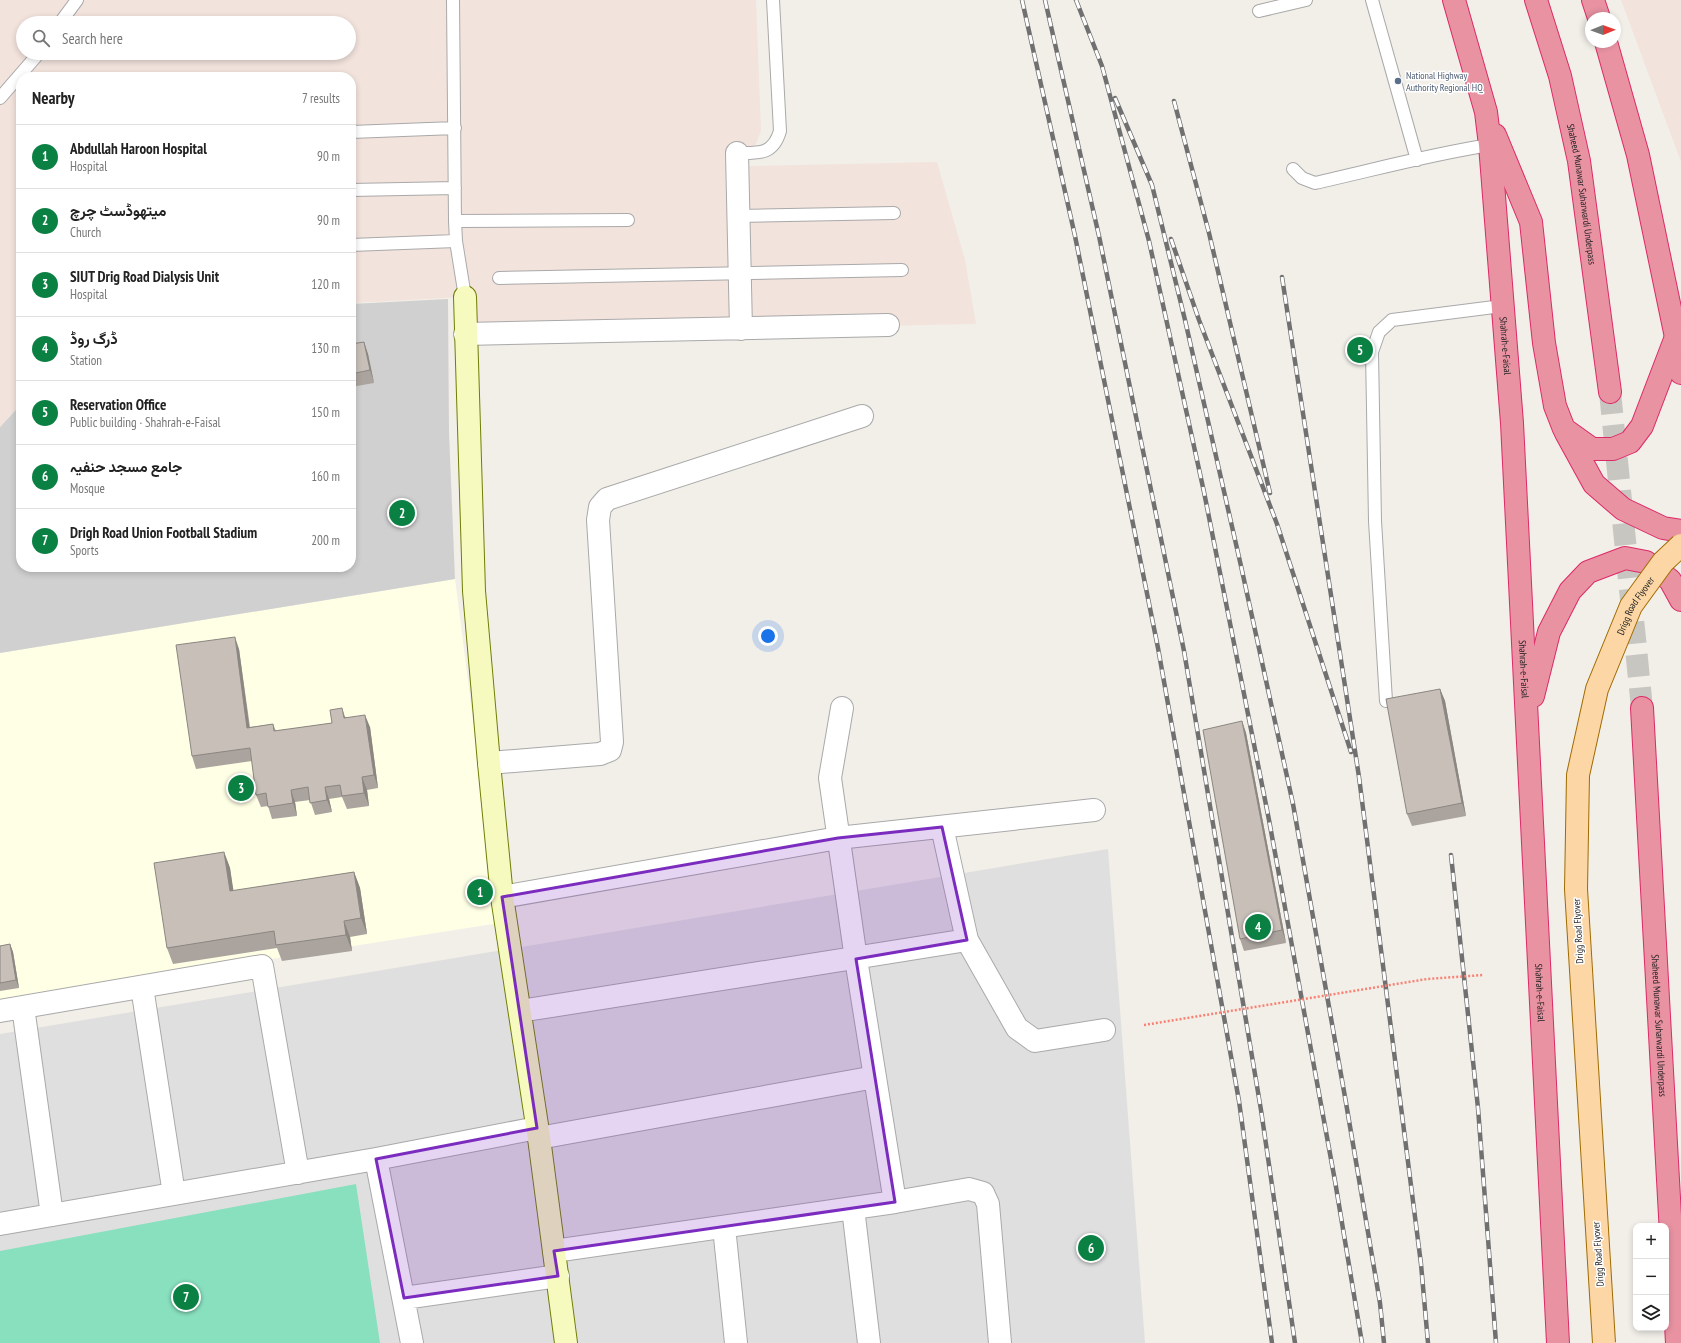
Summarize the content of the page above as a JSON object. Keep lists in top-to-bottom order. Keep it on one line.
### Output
{"streets":{"highway":["Shaheed Munawar Suharwardi Underpass","Shahrah-e-Faisal"],"main road":["Drigg Road Flyover"]},"places":["National Highway Authority Regional HQ"],"north":"right","page":{"search":"Search here","heading":["Nearby","7 results"],"list":[{"mark":"1","name":"Abdullah Haroon Hospital","note":"Hospital","value":"90 m"},{"mark":"2","name":"میتھوڈسٹ چرچ","note":"Church","value":"90 m"},{"mark":"3","name":"SIUT Drig Road Dialysis Unit","note":"Hospital","value":"120 m"},{"mark":"4","name":"ڈرگ روڈ","note":"Station","value":"130 m"},{"mark":"5","name":"Reservation Office","note":"Public building · Shahrah-e-Faisal","value":"150 m"},{"mark":"6","name":"جامع مسجد حنفیہ","note":"Mosque","value":"160 m"},{"mark":"7","name":"Drigh Road Union Football Stadium","note":"Sports","value":"200 m"}],"pins":["5","2","3","1","4","6","7"],"map_buttons":["+","−"]}}
